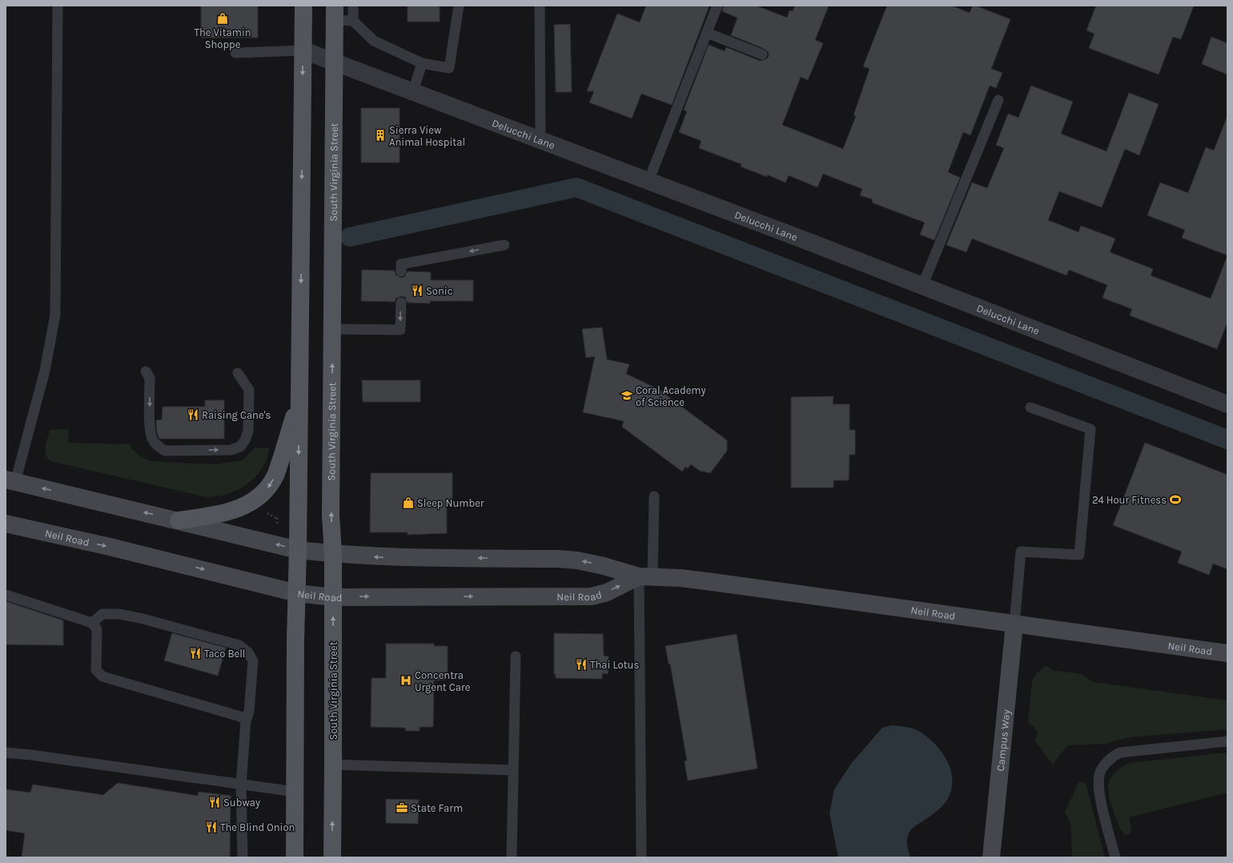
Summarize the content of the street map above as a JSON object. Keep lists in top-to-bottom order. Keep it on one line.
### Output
{"streets":{"main road":["South Virginia Street"],"street":["Delucchi Lane","Neil Road","Campus Way"]},"crossings":[["Delucchi Lane","South Virginia Street"],["South Virginia Street","Neil Road"],["Neil Road","Campus Way"]],"places":{"shop":["The Vitamin Shoppe","Sleep Number"],"building":["Sierra View Animal Hospital"],"restaurant":["Sonic","Raising Cane's","Taco Bell","Thai Lotus","Subway","The Blind Onion"],"school or university":["Coral Academy of Science"],"sports":["24 Hour Fitness"],"hospital":["Concentra Urgent Care"],"office":["State Farm"]}}
